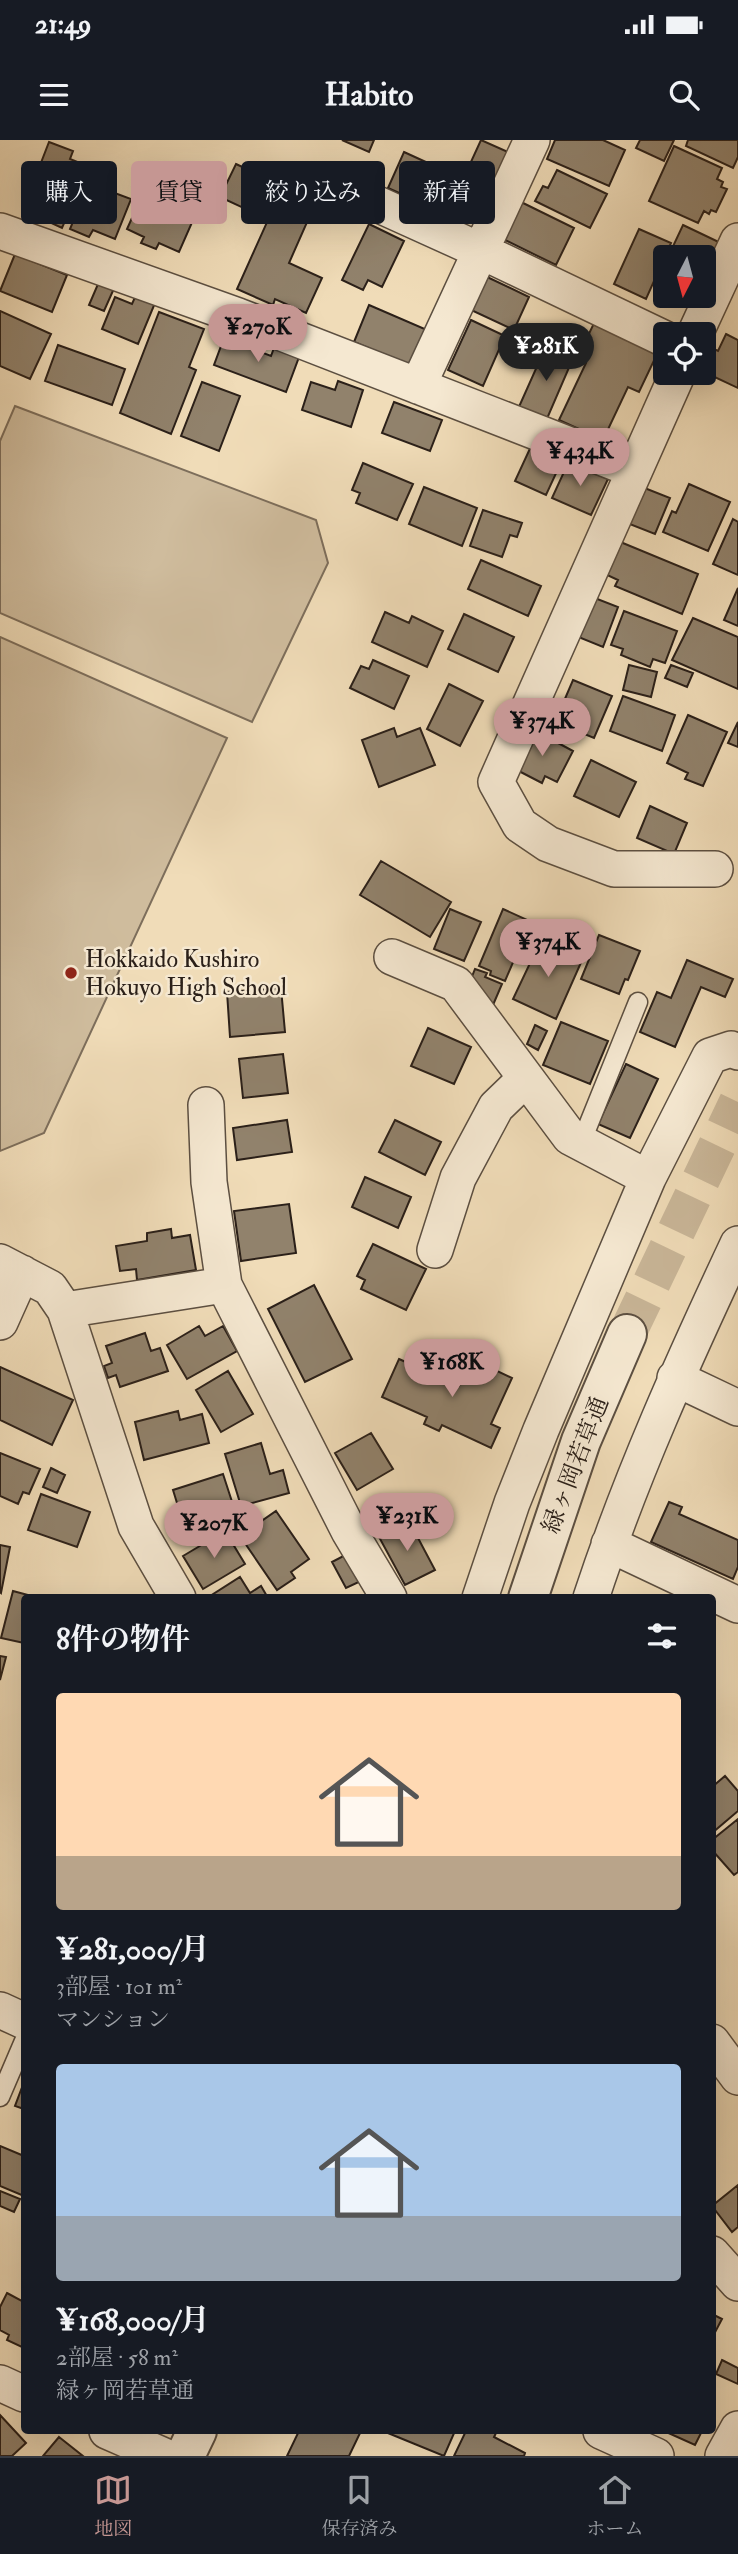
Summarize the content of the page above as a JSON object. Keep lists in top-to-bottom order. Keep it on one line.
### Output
{"streets":{"street":["緑ヶ岡若草通"]},"places":["Hokkaido Kushiro Hokuyo High School"],"north":"bottom","page":{"status":"21:49","header":"Habito","chip":["購入","賃貸","絞り込み","新着"],"price":["¥270K","¥281K","¥434K","¥374K","¥374K","¥168K","¥231K","¥207K"],"heading":"8件の物件","list":[{"name":"¥281,000/月","note":"3部屋 · 101 m² · マンション"},{"name":"¥168,000/月","note":"2部屋 · 58 m² · 緑ヶ岡若草通"}],"tabs":["地図","保存済み","ホーム"]}}
